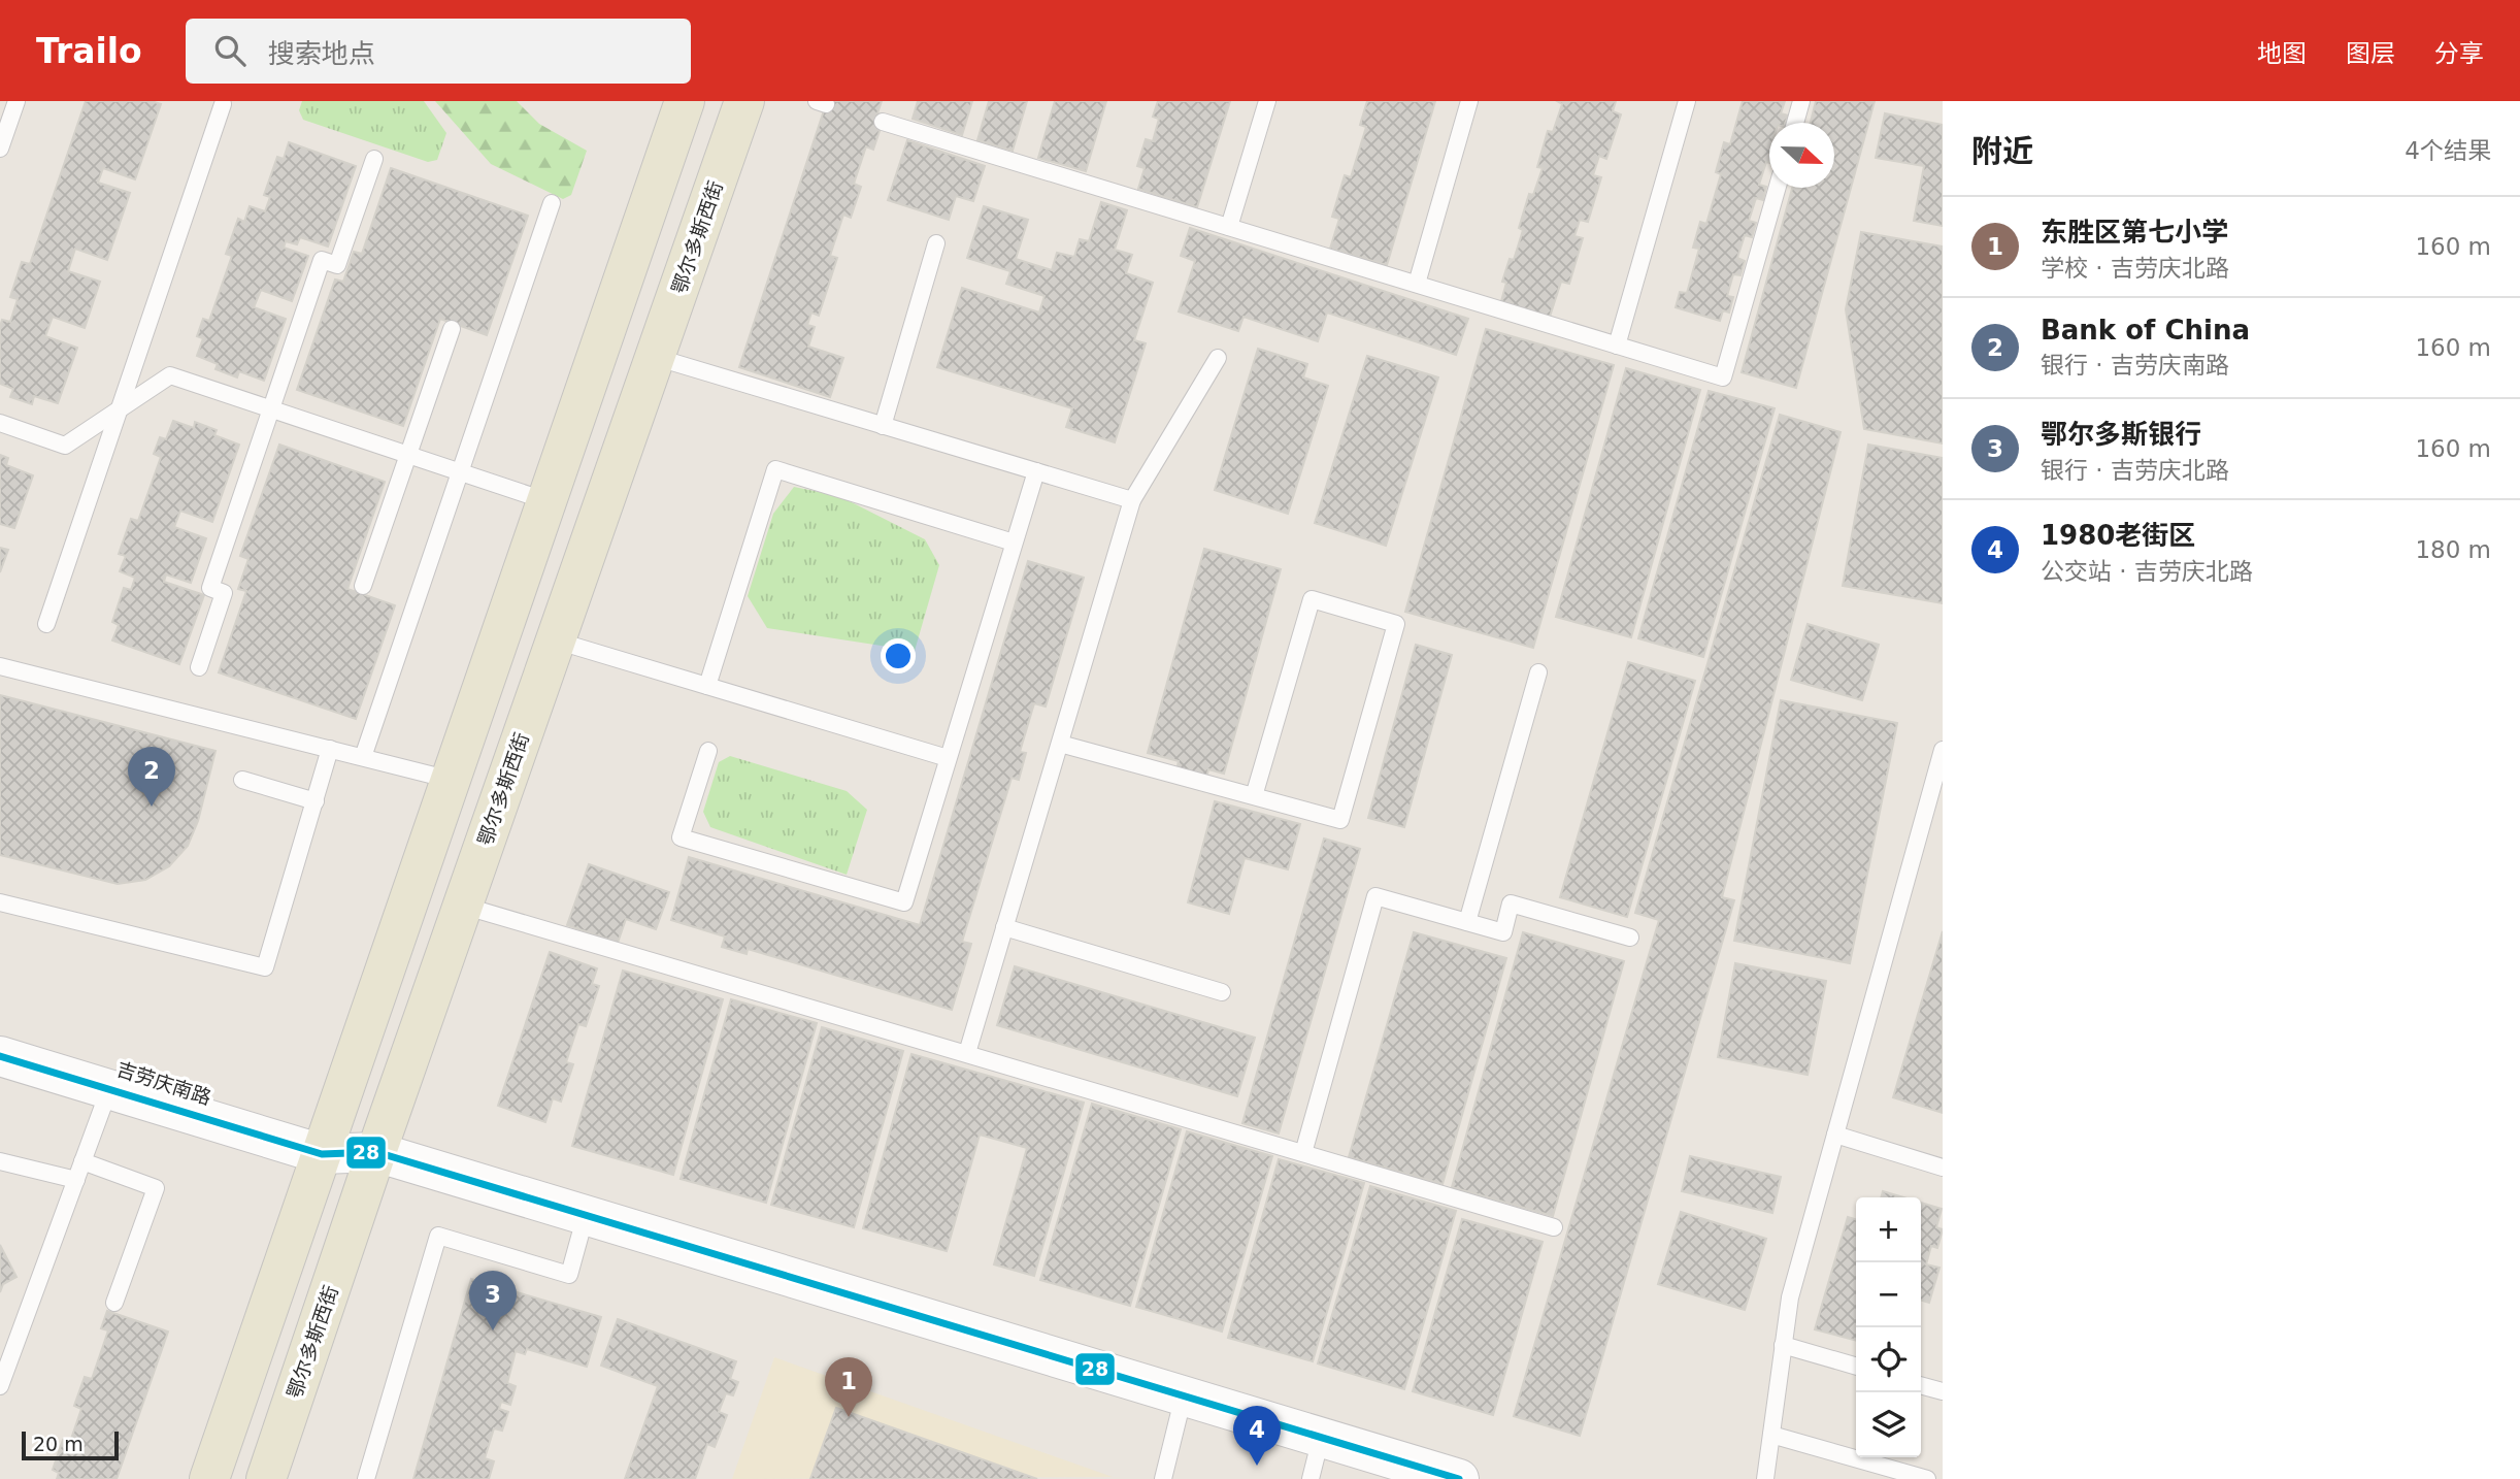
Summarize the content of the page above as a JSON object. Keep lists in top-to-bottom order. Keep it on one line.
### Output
{"streets":{"main road":["鄂尔多斯西街","吉劳庆南路"]},"lines":["transit line 28"],"scale_bar":"20 m","north":"right","page":{"header":"Trailo","search":"搜索地点","nav":["地图","图层","分享"],"heading":["附近","4个结果"],"list":[{"mark":"1","name":"东胜区第七小学","note":"学校 · 吉劳庆北路","value":"160 m"},{"mark":"2","name":"Bank of China","note":"银行 · 吉劳庆南路","value":"160 m"},{"mark":"3","name":"鄂尔多斯银行","note":"银行 · 吉劳庆北路","value":"160 m"},{"mark":"4","name":"1980老街区","note":"公交站 · 吉劳庆北路","value":"180 m"}],"pins":["2","3","1","4"],"map_buttons":["+","−"],"scale":"20 m"}}
